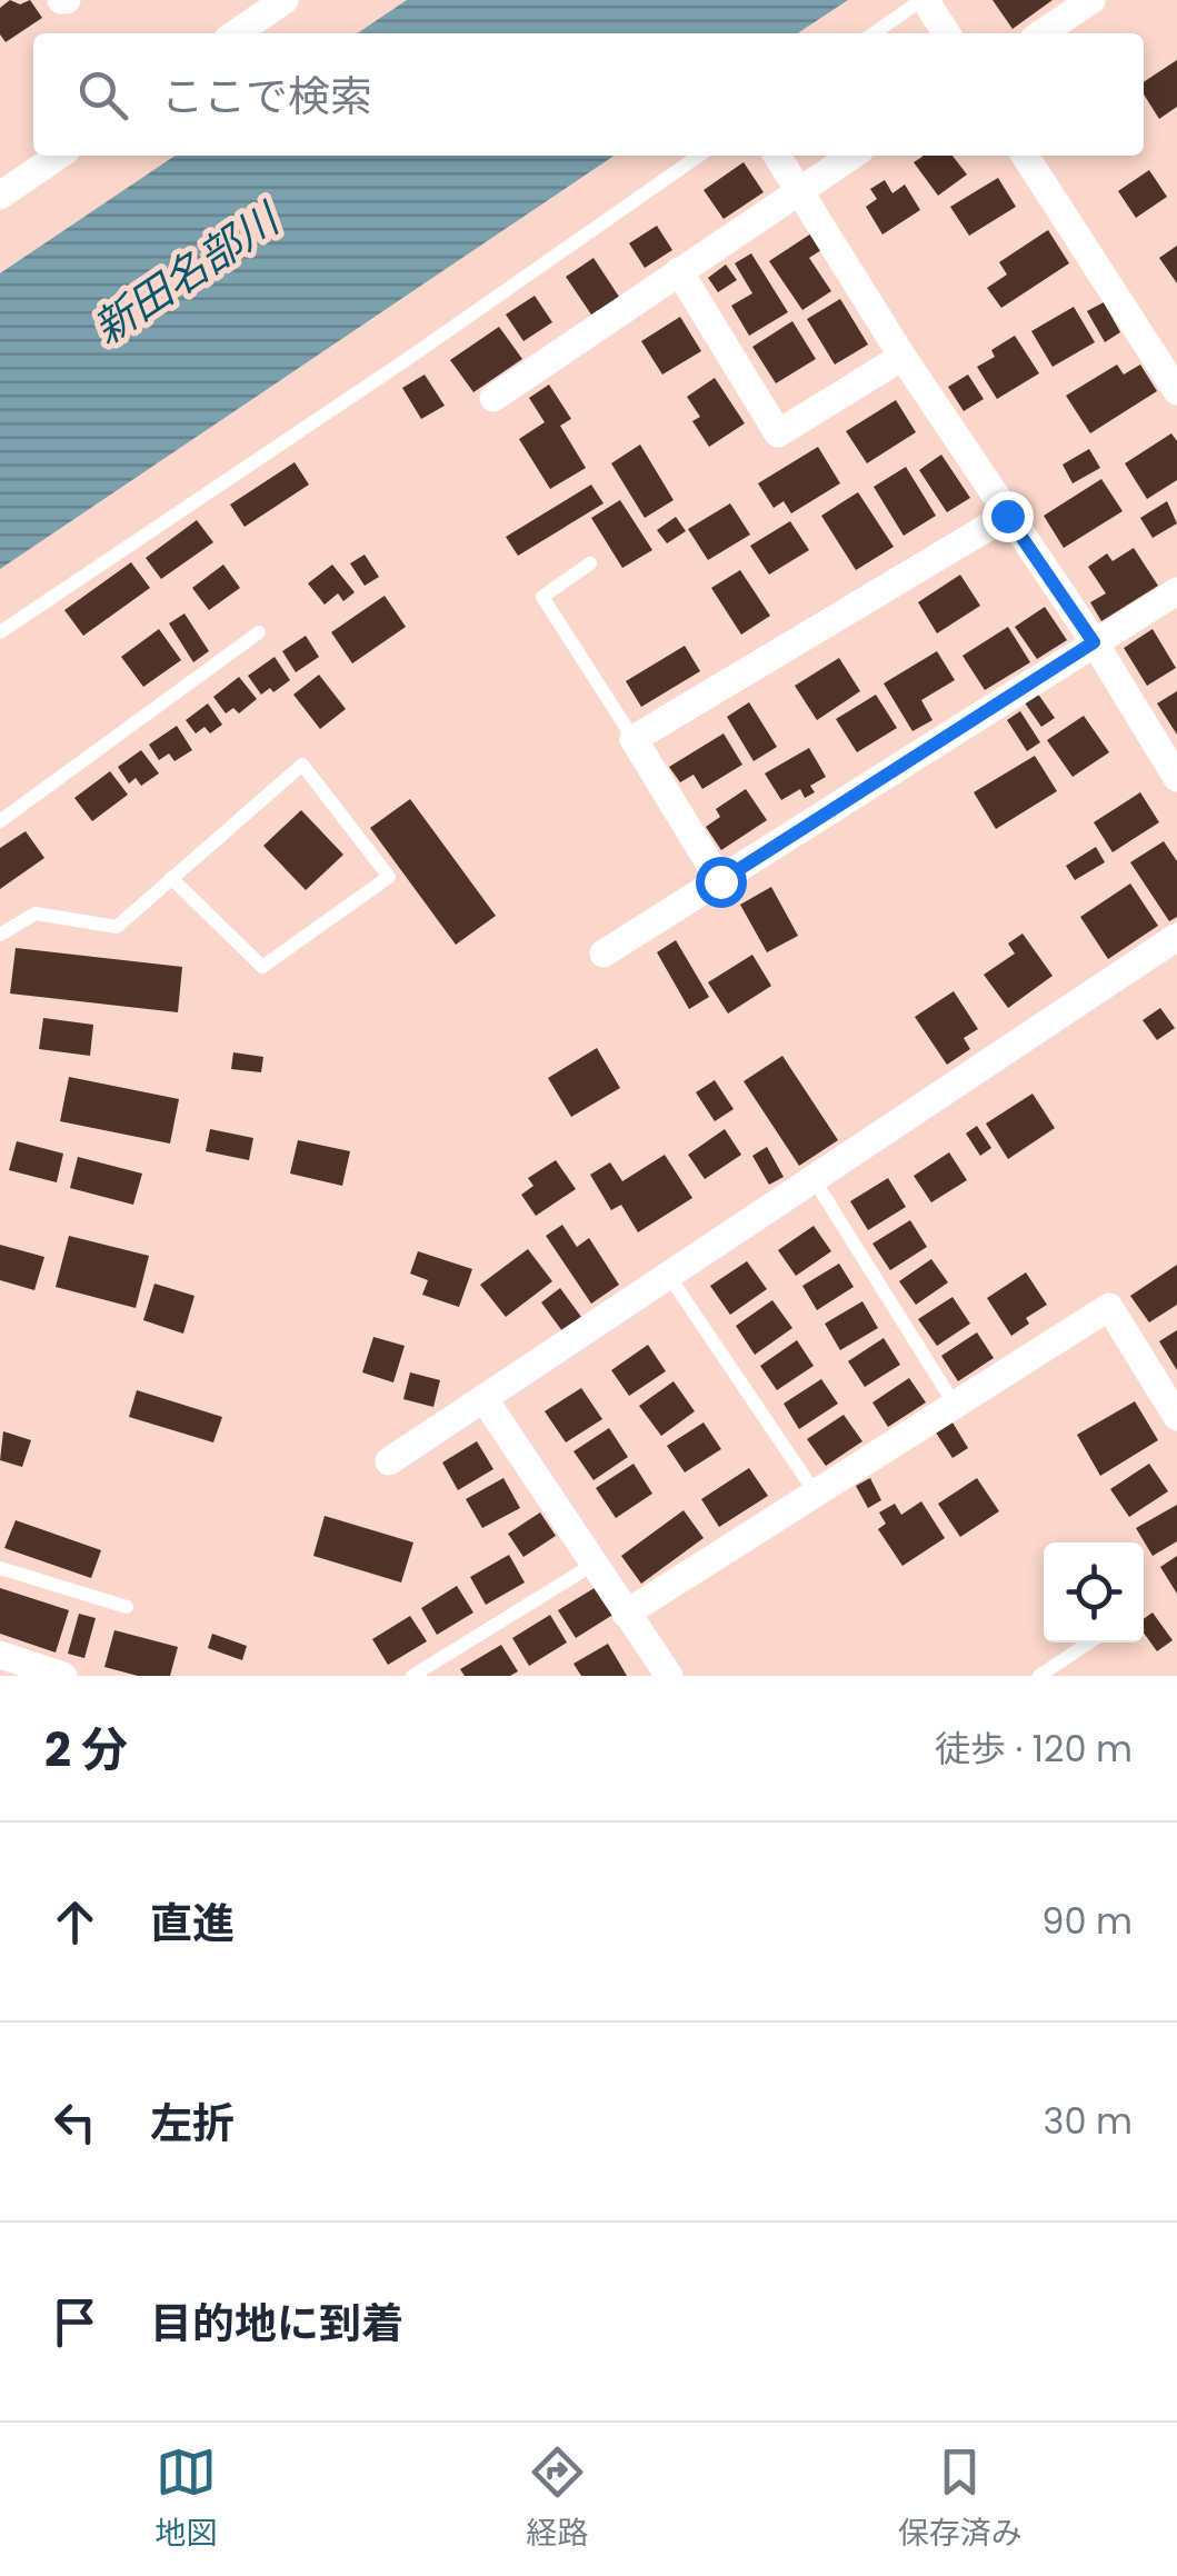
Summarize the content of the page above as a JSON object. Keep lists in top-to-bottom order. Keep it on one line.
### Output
{"water":["新田名部川"],"page":{"search":"ここで検索","heading":["2 分","徒歩 · 120 m"],"list":[["直進","90 m"],["左折","30 m"],"目的地に到着"],"nav":["地図","経路","保存済み"]}}
